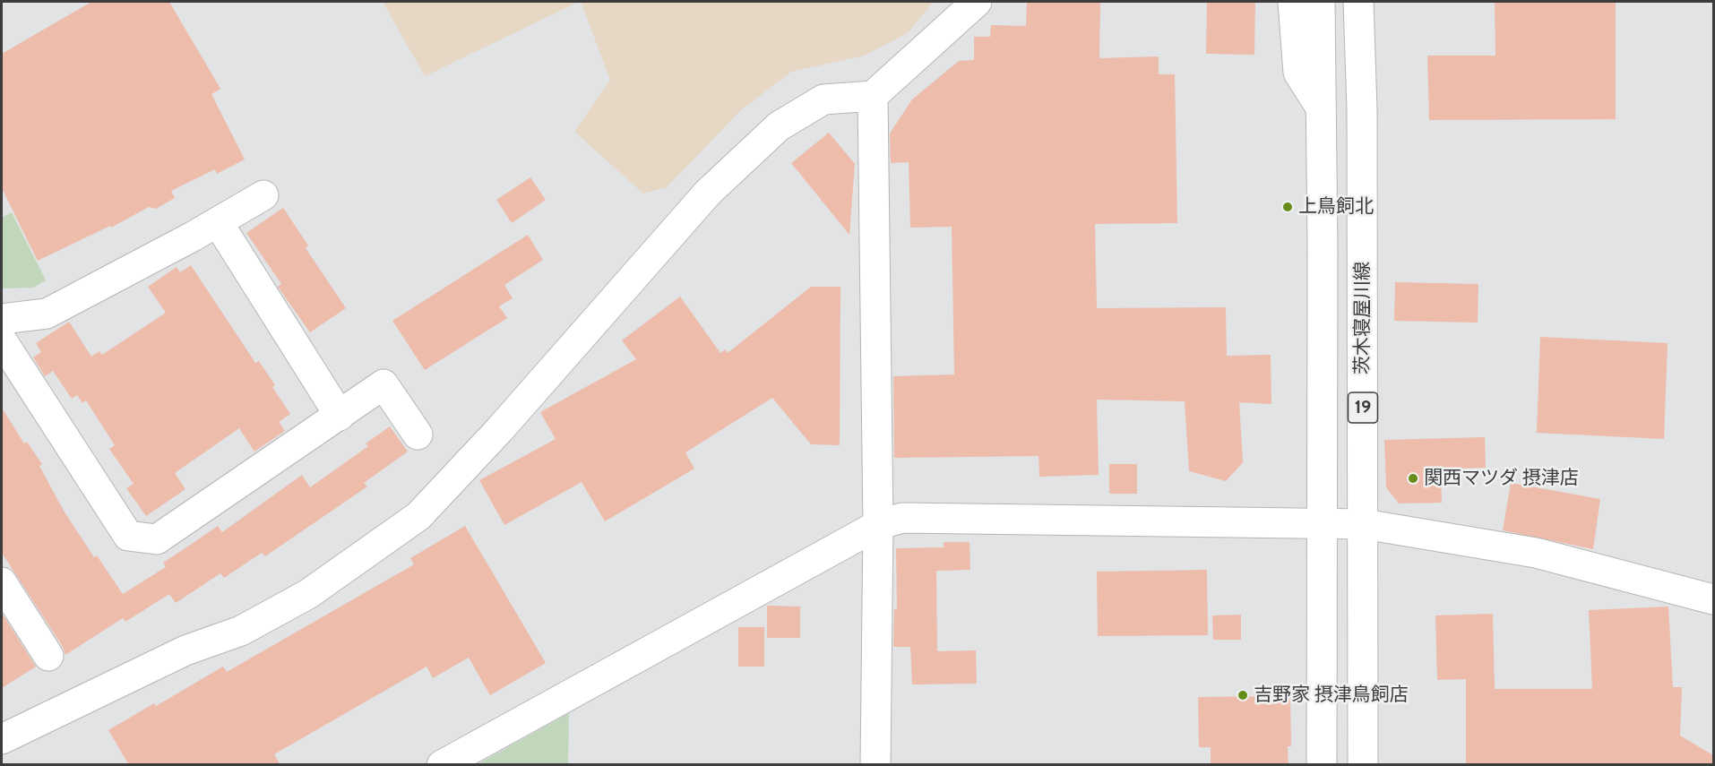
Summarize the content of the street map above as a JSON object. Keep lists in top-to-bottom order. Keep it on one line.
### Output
{"streets":{"street":["茨木寝屋川線","19"]},"places":["上鳥飼北","関西マツダ 摂津店","吉野家 摂津鳥飼店"]}
